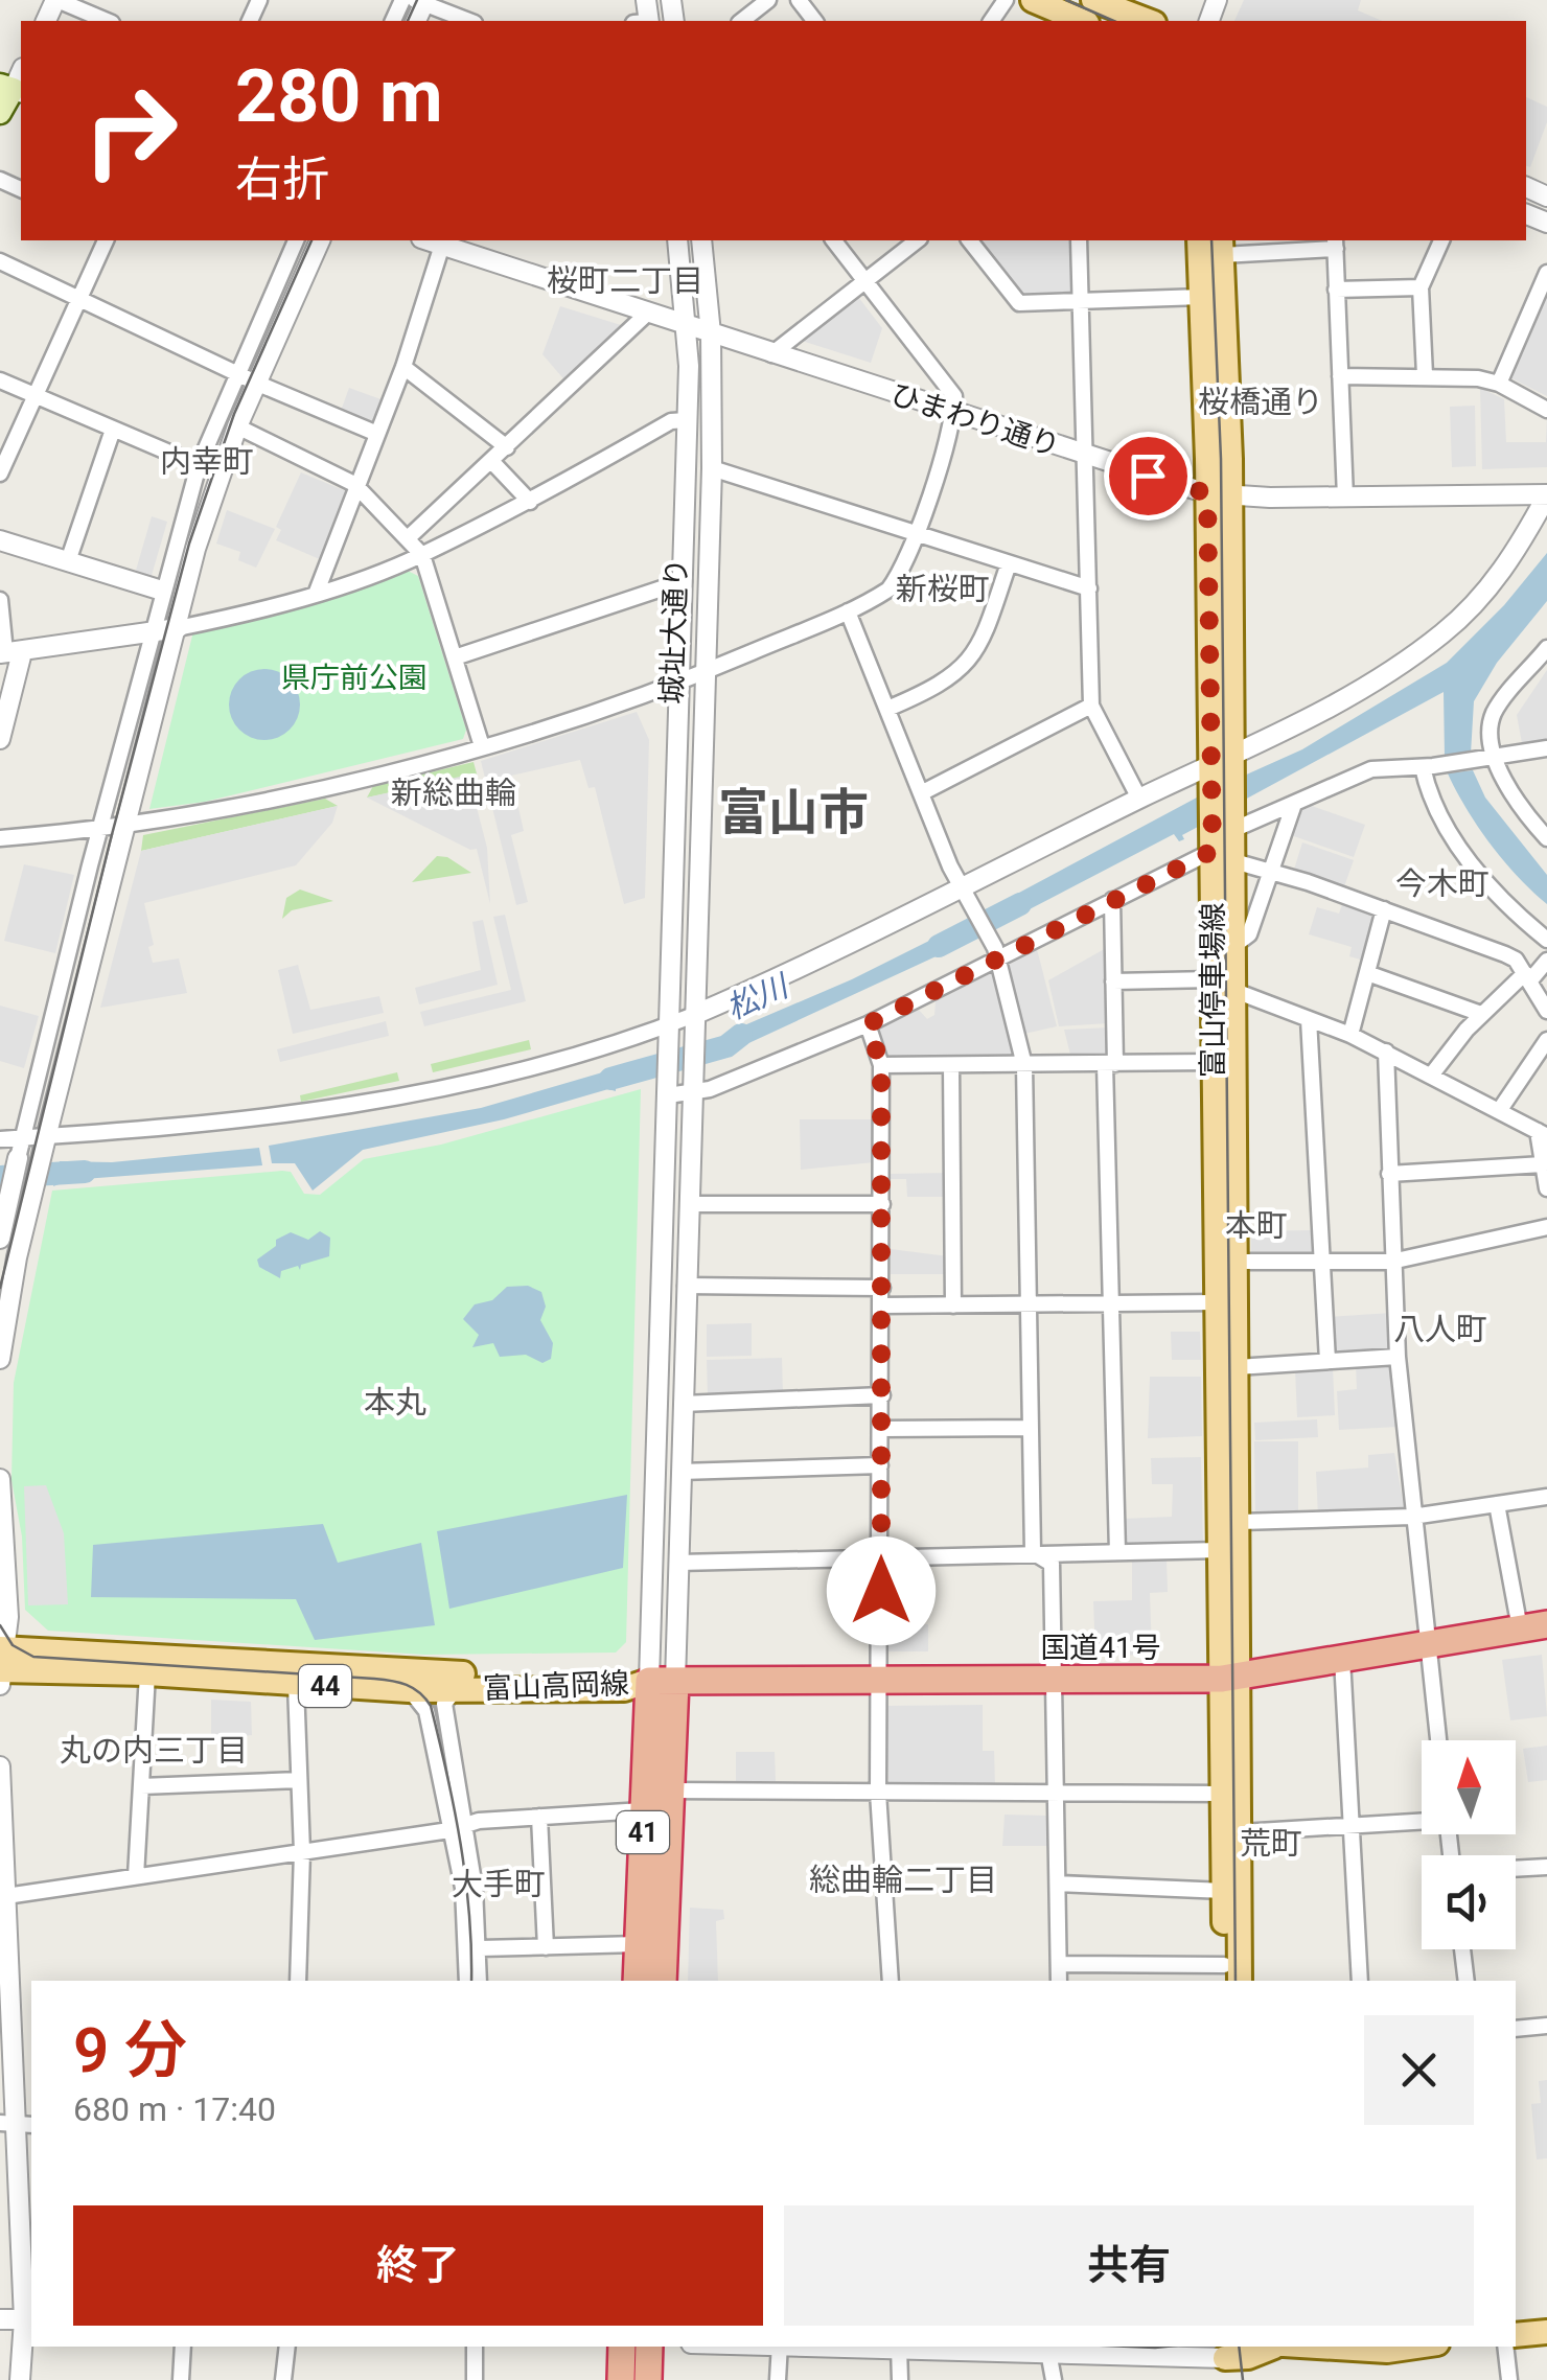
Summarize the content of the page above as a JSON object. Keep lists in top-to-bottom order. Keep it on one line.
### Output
{"streets":{"highway":["国道41号","41"],"main road":["富山停車場線","44","富山高岡線"],"street":["ひまわり通り","城址大通り"]},"crossings":[["ひまわり通り","城址大通り"],["ひまわり通り","富山停車場線"],["城址大通り","国道41号"],["城址大通り","富山高岡線"],["城址大通り","41"],["富山停車場線","国道41号"],["国道41号","富山高岡線"],["国道41号","41"],["富山高岡線","41"]],"districts":["桜町二丁目","桜橋通り","内幸町","新桜町","新総曲輪","富山市","今木町","本町","八人町","本丸","丸の内三丁目","荒町","総曲輪二丁目","大手町"],"water":["松川"],"parks":["県庁前公園"],"north":"top","page":{"turn":["280 m","右折"],"heading":["9 分","680 m · 17:40"],"buttons":["終了","共有"]}}
